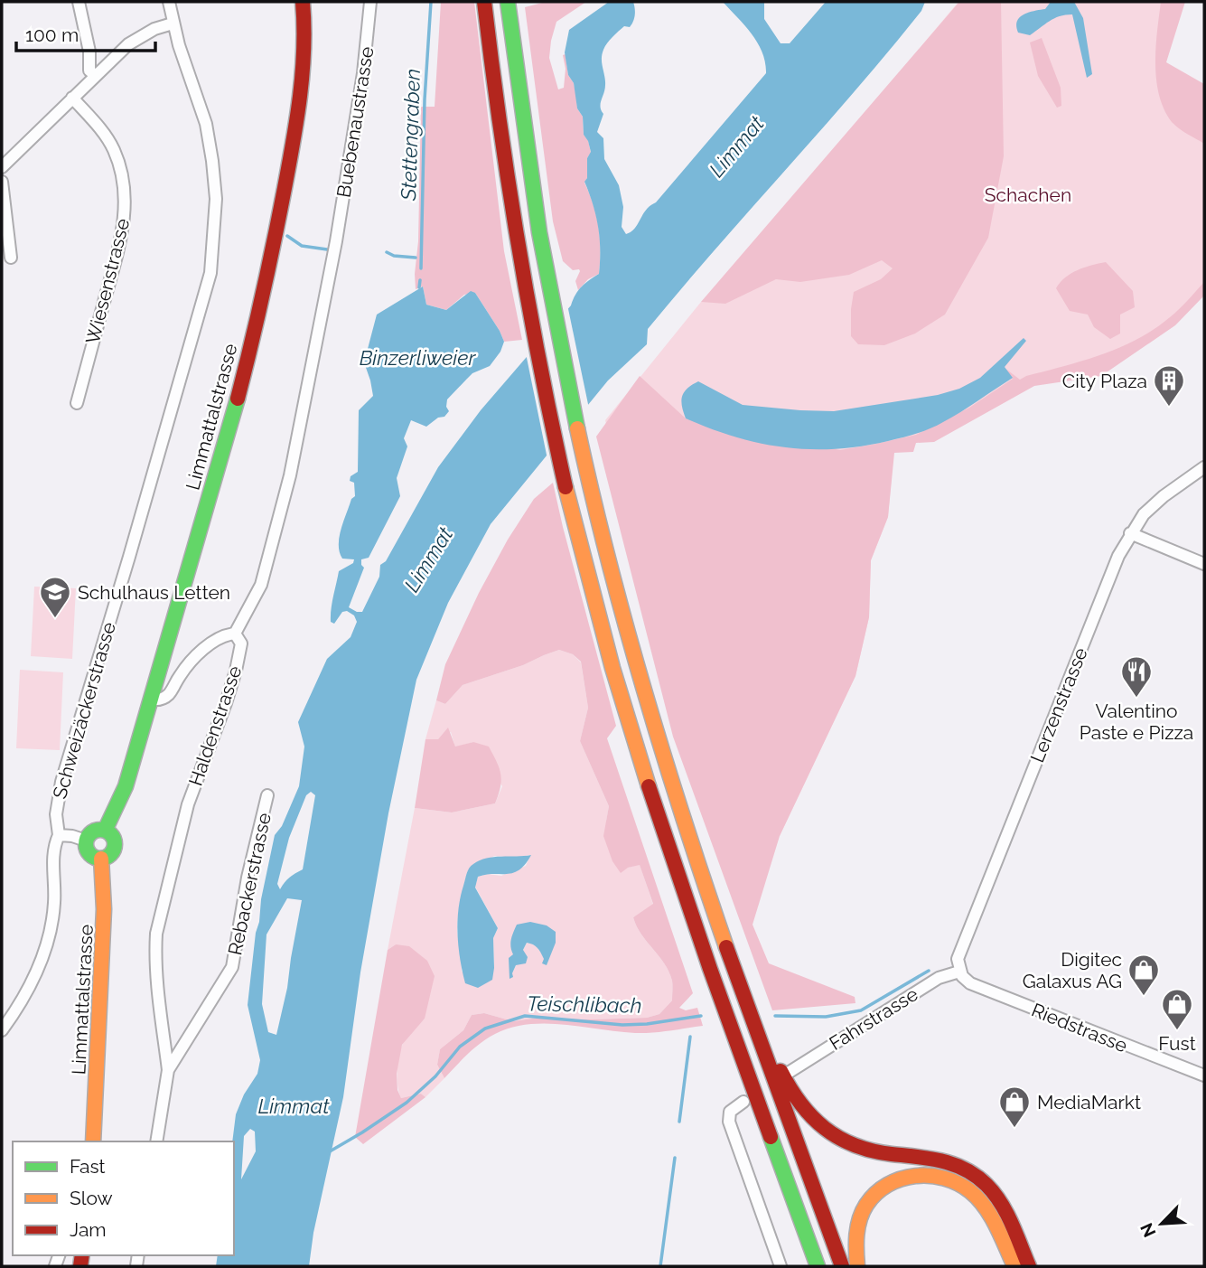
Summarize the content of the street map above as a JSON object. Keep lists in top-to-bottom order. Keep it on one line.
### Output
{"streets":{"main road":["Limmattalstrasse"],"street":["Buebenaustrasse","Wiesenstrasse","Lerzenstrasse","Schweizäckerstrasse","Haldenstrasse","Rebackerstrasse","Fahrstrasse","Riedstrasse"]},"crossings":[["Buebenaustrasse","Haldenstrasse"],["Lerzenstrasse","Fahrstrasse"],["Lerzenstrasse","Riedstrasse"],["Haldenstrasse","Rebackerstrasse"],["Fahrstrasse","Riedstrasse"]],"water":["Stettengraben","Limmat","Binzerliweier","Teischlibach"],"parks":["Schachen"],"places":{"building":["City Plaza"],"school or university":["Schulhaus Letten"],"restaurant":["Valentino Paste e Pizza"],"shop":["Digitec Galaxus AG","Fust","MediaMarkt"]},"legend":["Fast","Slow","Jam"],"scale_bar":"100 m","north":"bottom left"}
